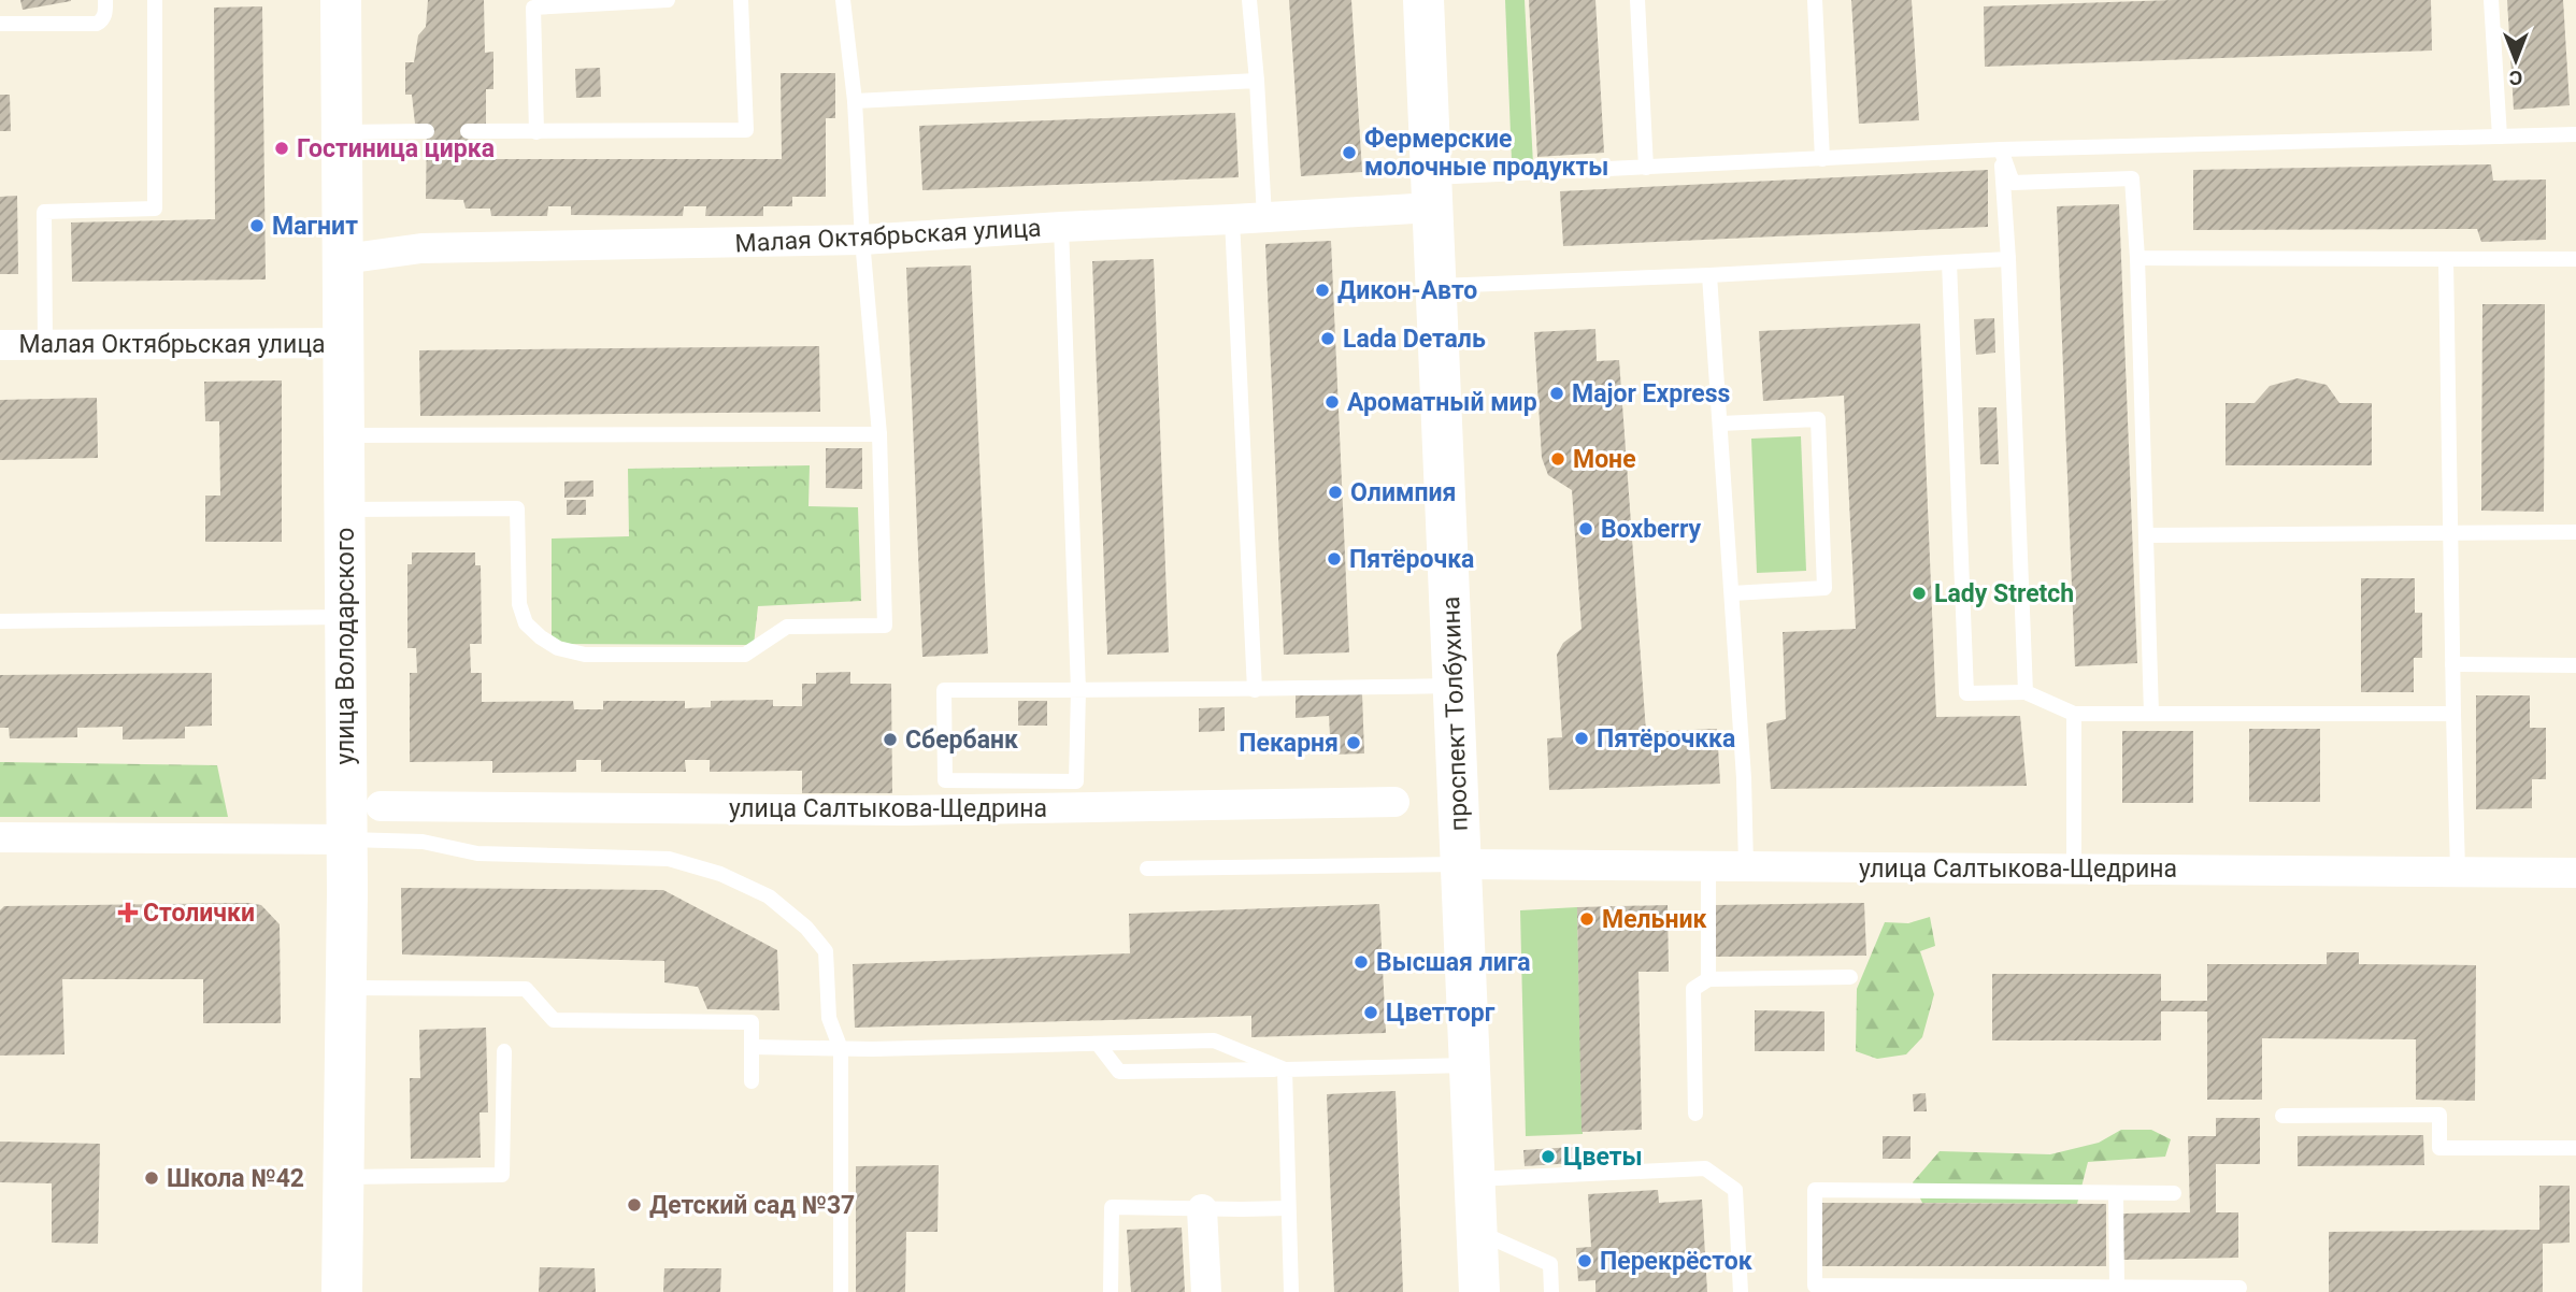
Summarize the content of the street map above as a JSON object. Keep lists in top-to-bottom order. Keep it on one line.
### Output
{"streets":{"street":["Малая Октябрьская улица","улица Володарского","проспект Толбухина","улица Салтыкова-Щедрина"]},"crossings":[["Малая Октябрьская улица","улица Володарского"],["Малая Октябрьская улица","проспект Толбухина"],["проспект Толбухина","улица Салтыкова-Щедрина"]],"places":{"other":["Гостиница цирка","Фермерские молочные продукты","Магнит","Дикон-Авто","Lada Dеталь","Major Express","Ароматный мир","Моне","Олимпия","Boxberry","Пятёрочка","Lady Stretch","Пятёрочкка","Сбербанк","Пекарня","Мельник","Высшая лига","Цветторг","Цветы","Школа №42","Детский сад №37","Перекрёсток"],"health":["Столички"]},"north":"bottom"}
